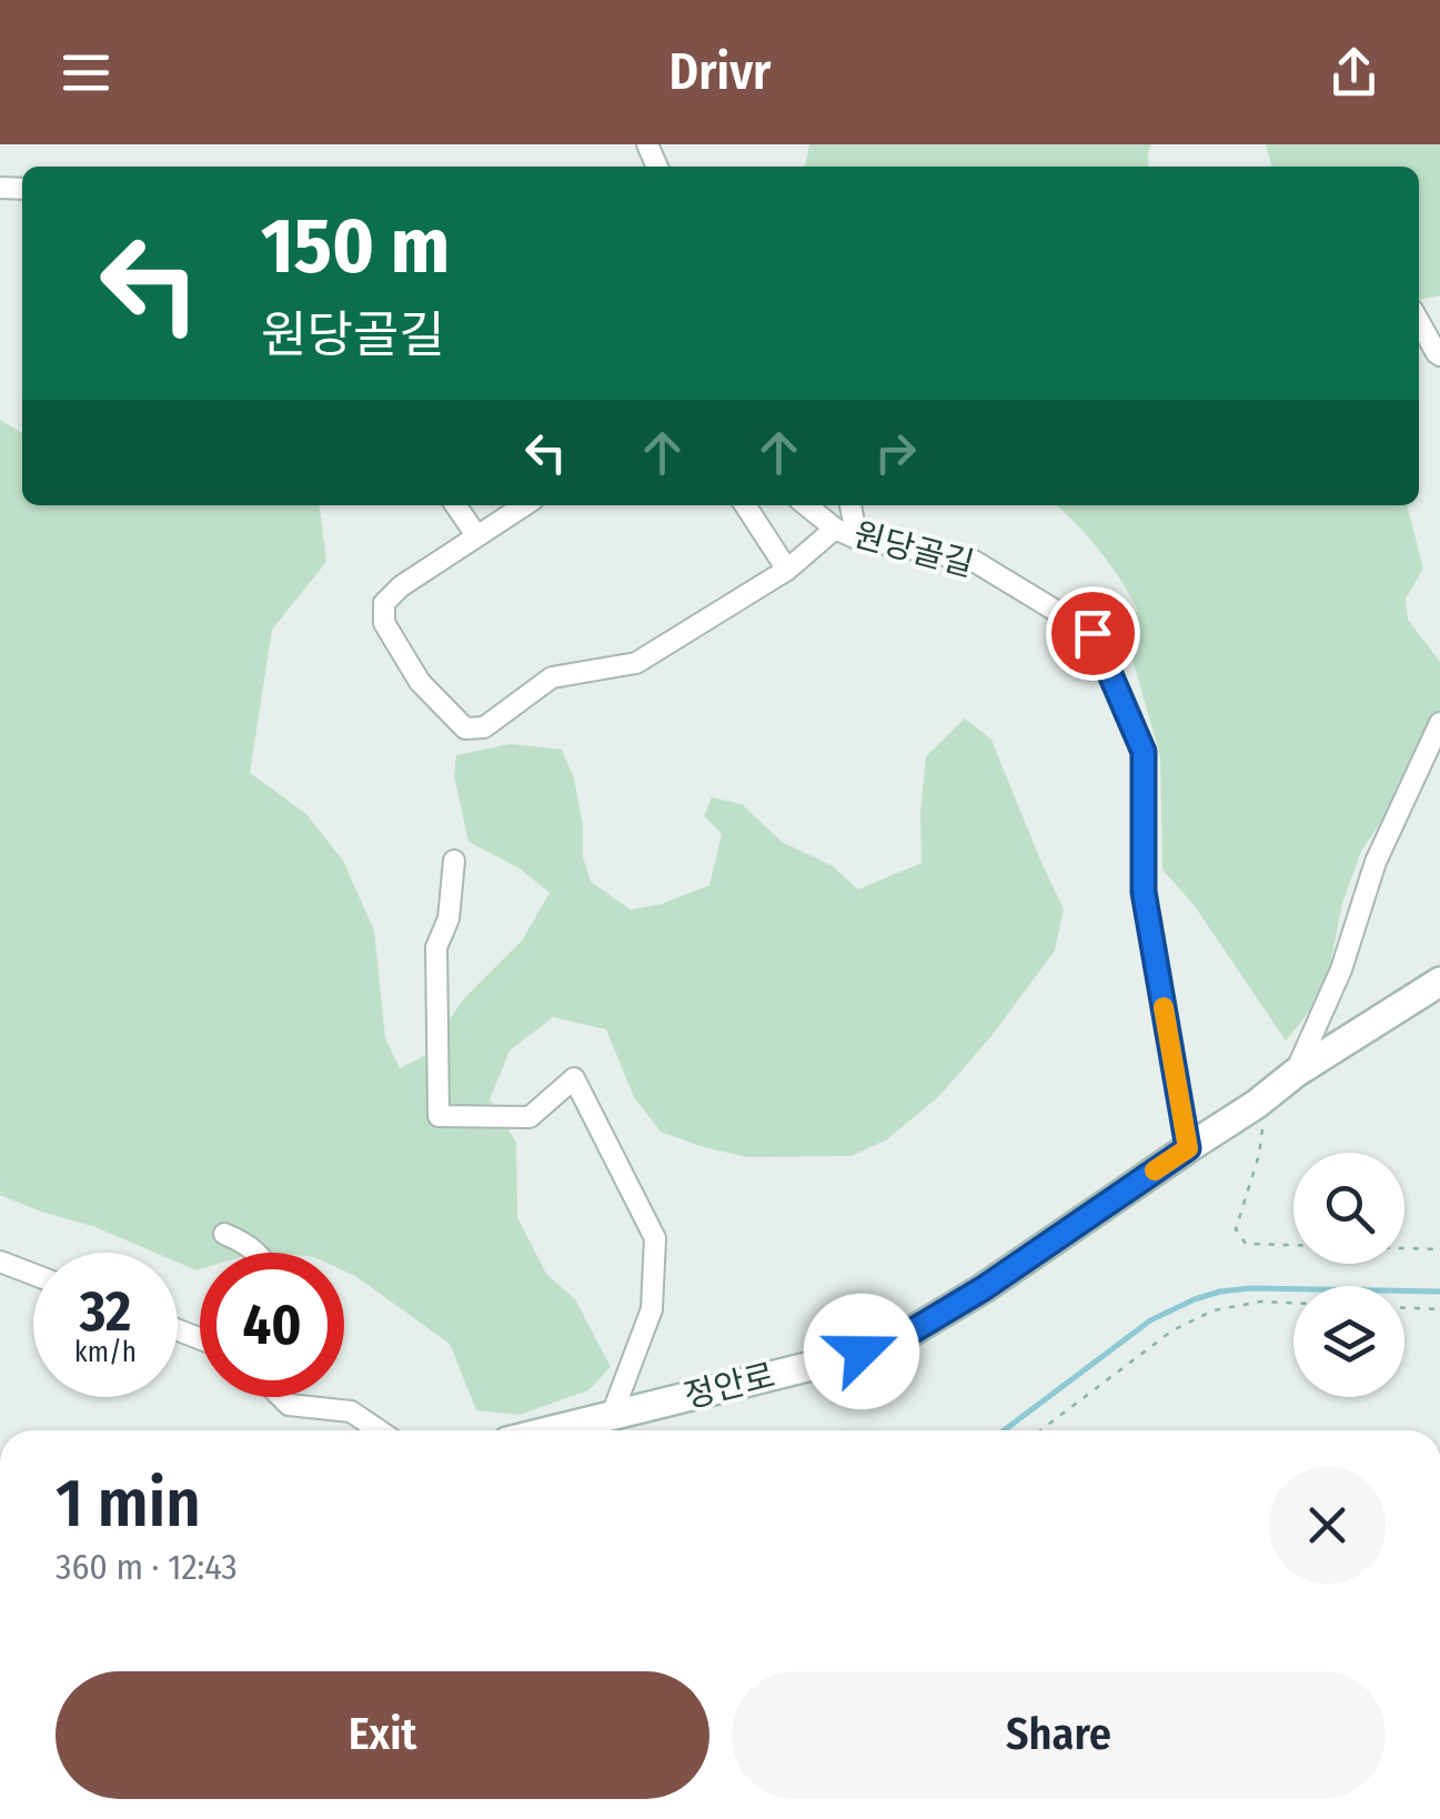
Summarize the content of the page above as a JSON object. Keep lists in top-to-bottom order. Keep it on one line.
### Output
{"streets":{"street":["원당골길","정안로"]},"crossings":[["원당골길","정안로"]],"page":{"header":"Drivr","turn":["150 m","원당골길"],"speed":"32 km/h","limit":"40","heading":["1 min","360 m · 12:43"],"buttons":["Exit","Share"]}}
